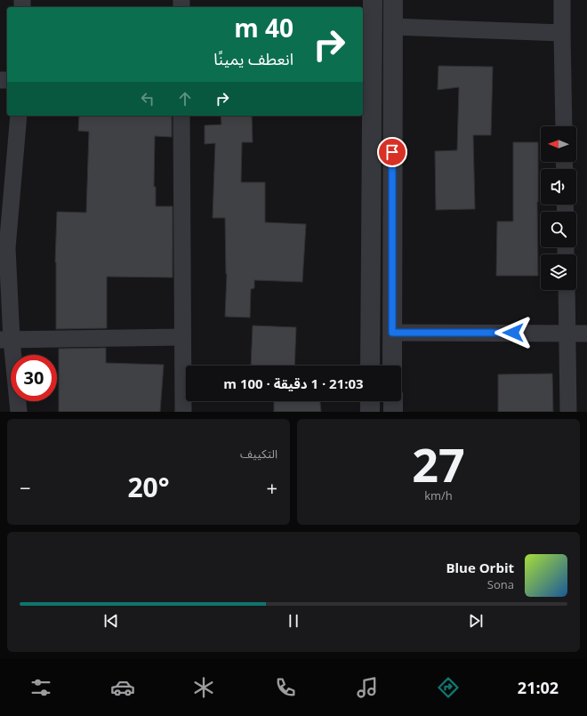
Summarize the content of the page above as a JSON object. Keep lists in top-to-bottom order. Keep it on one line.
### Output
{"north":"left","page":{"turn":["40 m","انعطف يمينًا"],"limit":"30","trip":"21:03 · 1 دقيقة · 100 m","tile":[["27","km/h"],"التكييف"],"heat":["−","20°","+"],"song":["Blue Orbit","Sona"],"tabs":"21:02"}}
